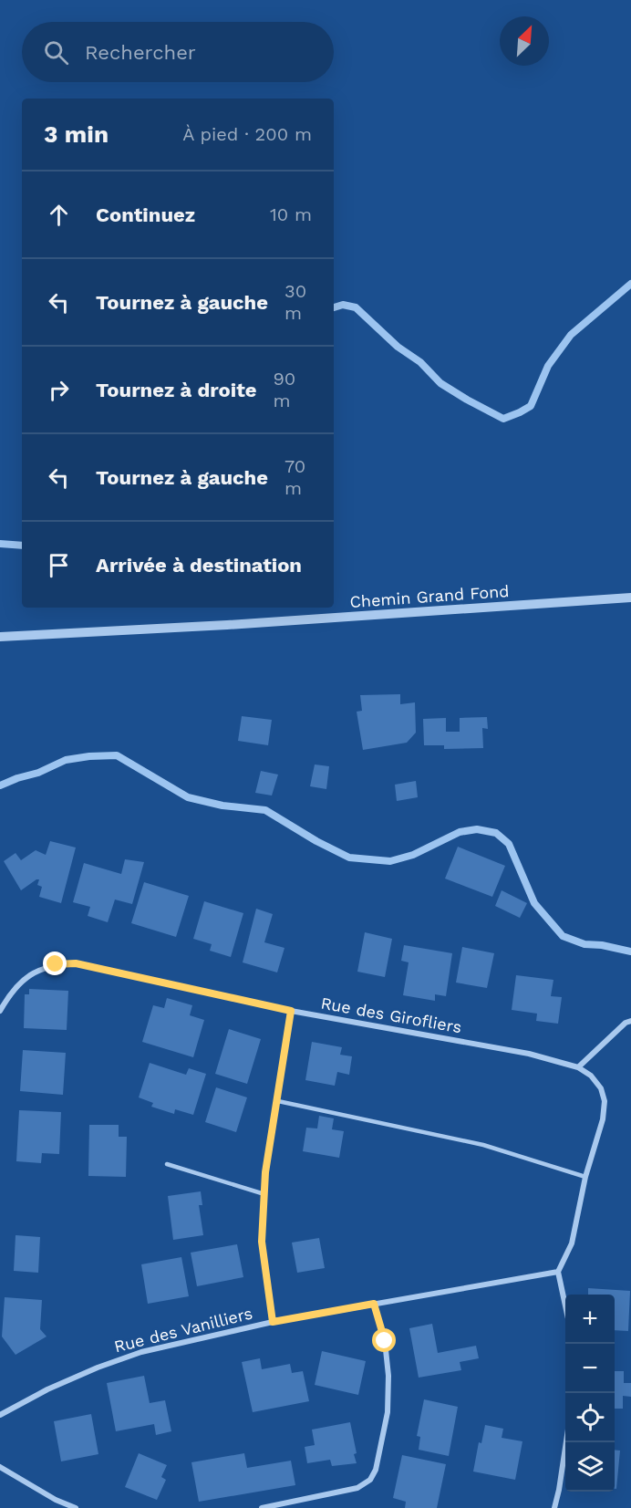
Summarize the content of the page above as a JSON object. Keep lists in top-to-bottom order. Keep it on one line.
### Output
{"streets":{"street":["Chemin Grand Fond","Rue des Girofliers","Rue des Vanilliers"]},"crossings":[["Rue des Girofliers","Rue des Vanilliers"]],"north":"top right","page":{"search":"Rechercher","heading":["3 min","À pied · 200 m"],"list":[["Continuez","10 m"],["Tournez à gauche","30 m"],["Tournez à droite","90 m"],["Tournez à gauche","70 m"],"Arrivée à destination"],"map_buttons":["+","−"]}}
